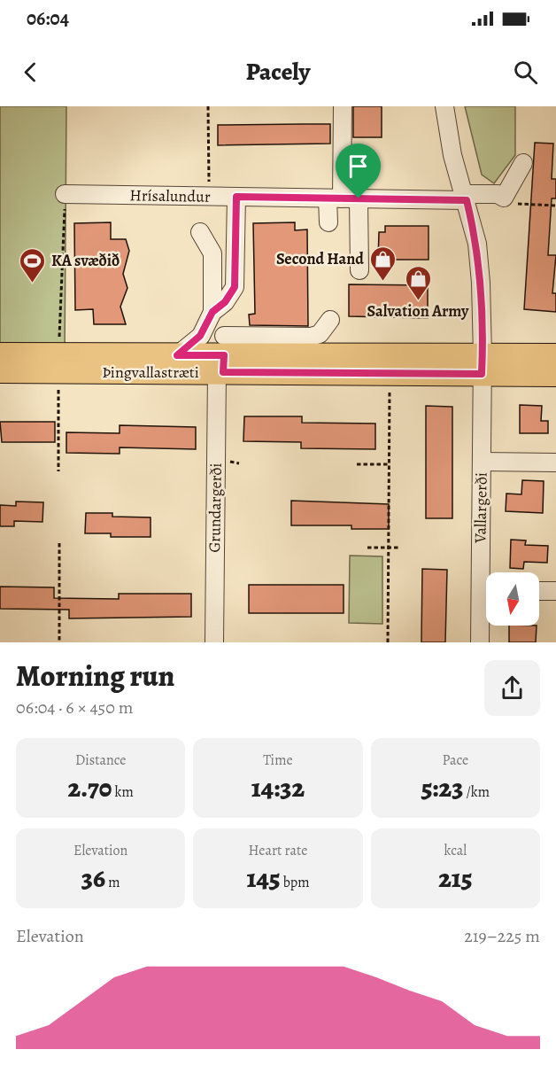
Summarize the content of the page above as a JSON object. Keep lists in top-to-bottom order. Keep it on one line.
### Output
{"streets":{"main road":["Þingvallastræti"],"street":["Hrísalundur","Grundargerði","Vallargerði"]},"crossings":[["Hrísalundur","Vallargerði"],["Þingvallastræti","Grundargerði"],["Þingvallastræti","Vallargerði"]],"places":{"shop":["Second Hand","Salvation Army"],"sports":["KA svæðið"]},"north":"bottom","page":{"status":"06:04","header":"Pacely","heading":["Morning run","06:04 · 6 × 450 m"],"stats":[["Distance","2.70 km"],["Time","14:32"],["Pace","5:23 /km"],["Elevation","36 m"],["Heart rate","145 bpm"],["kcal","215"]],"chart":["Elevation","219–225 m"]}}
